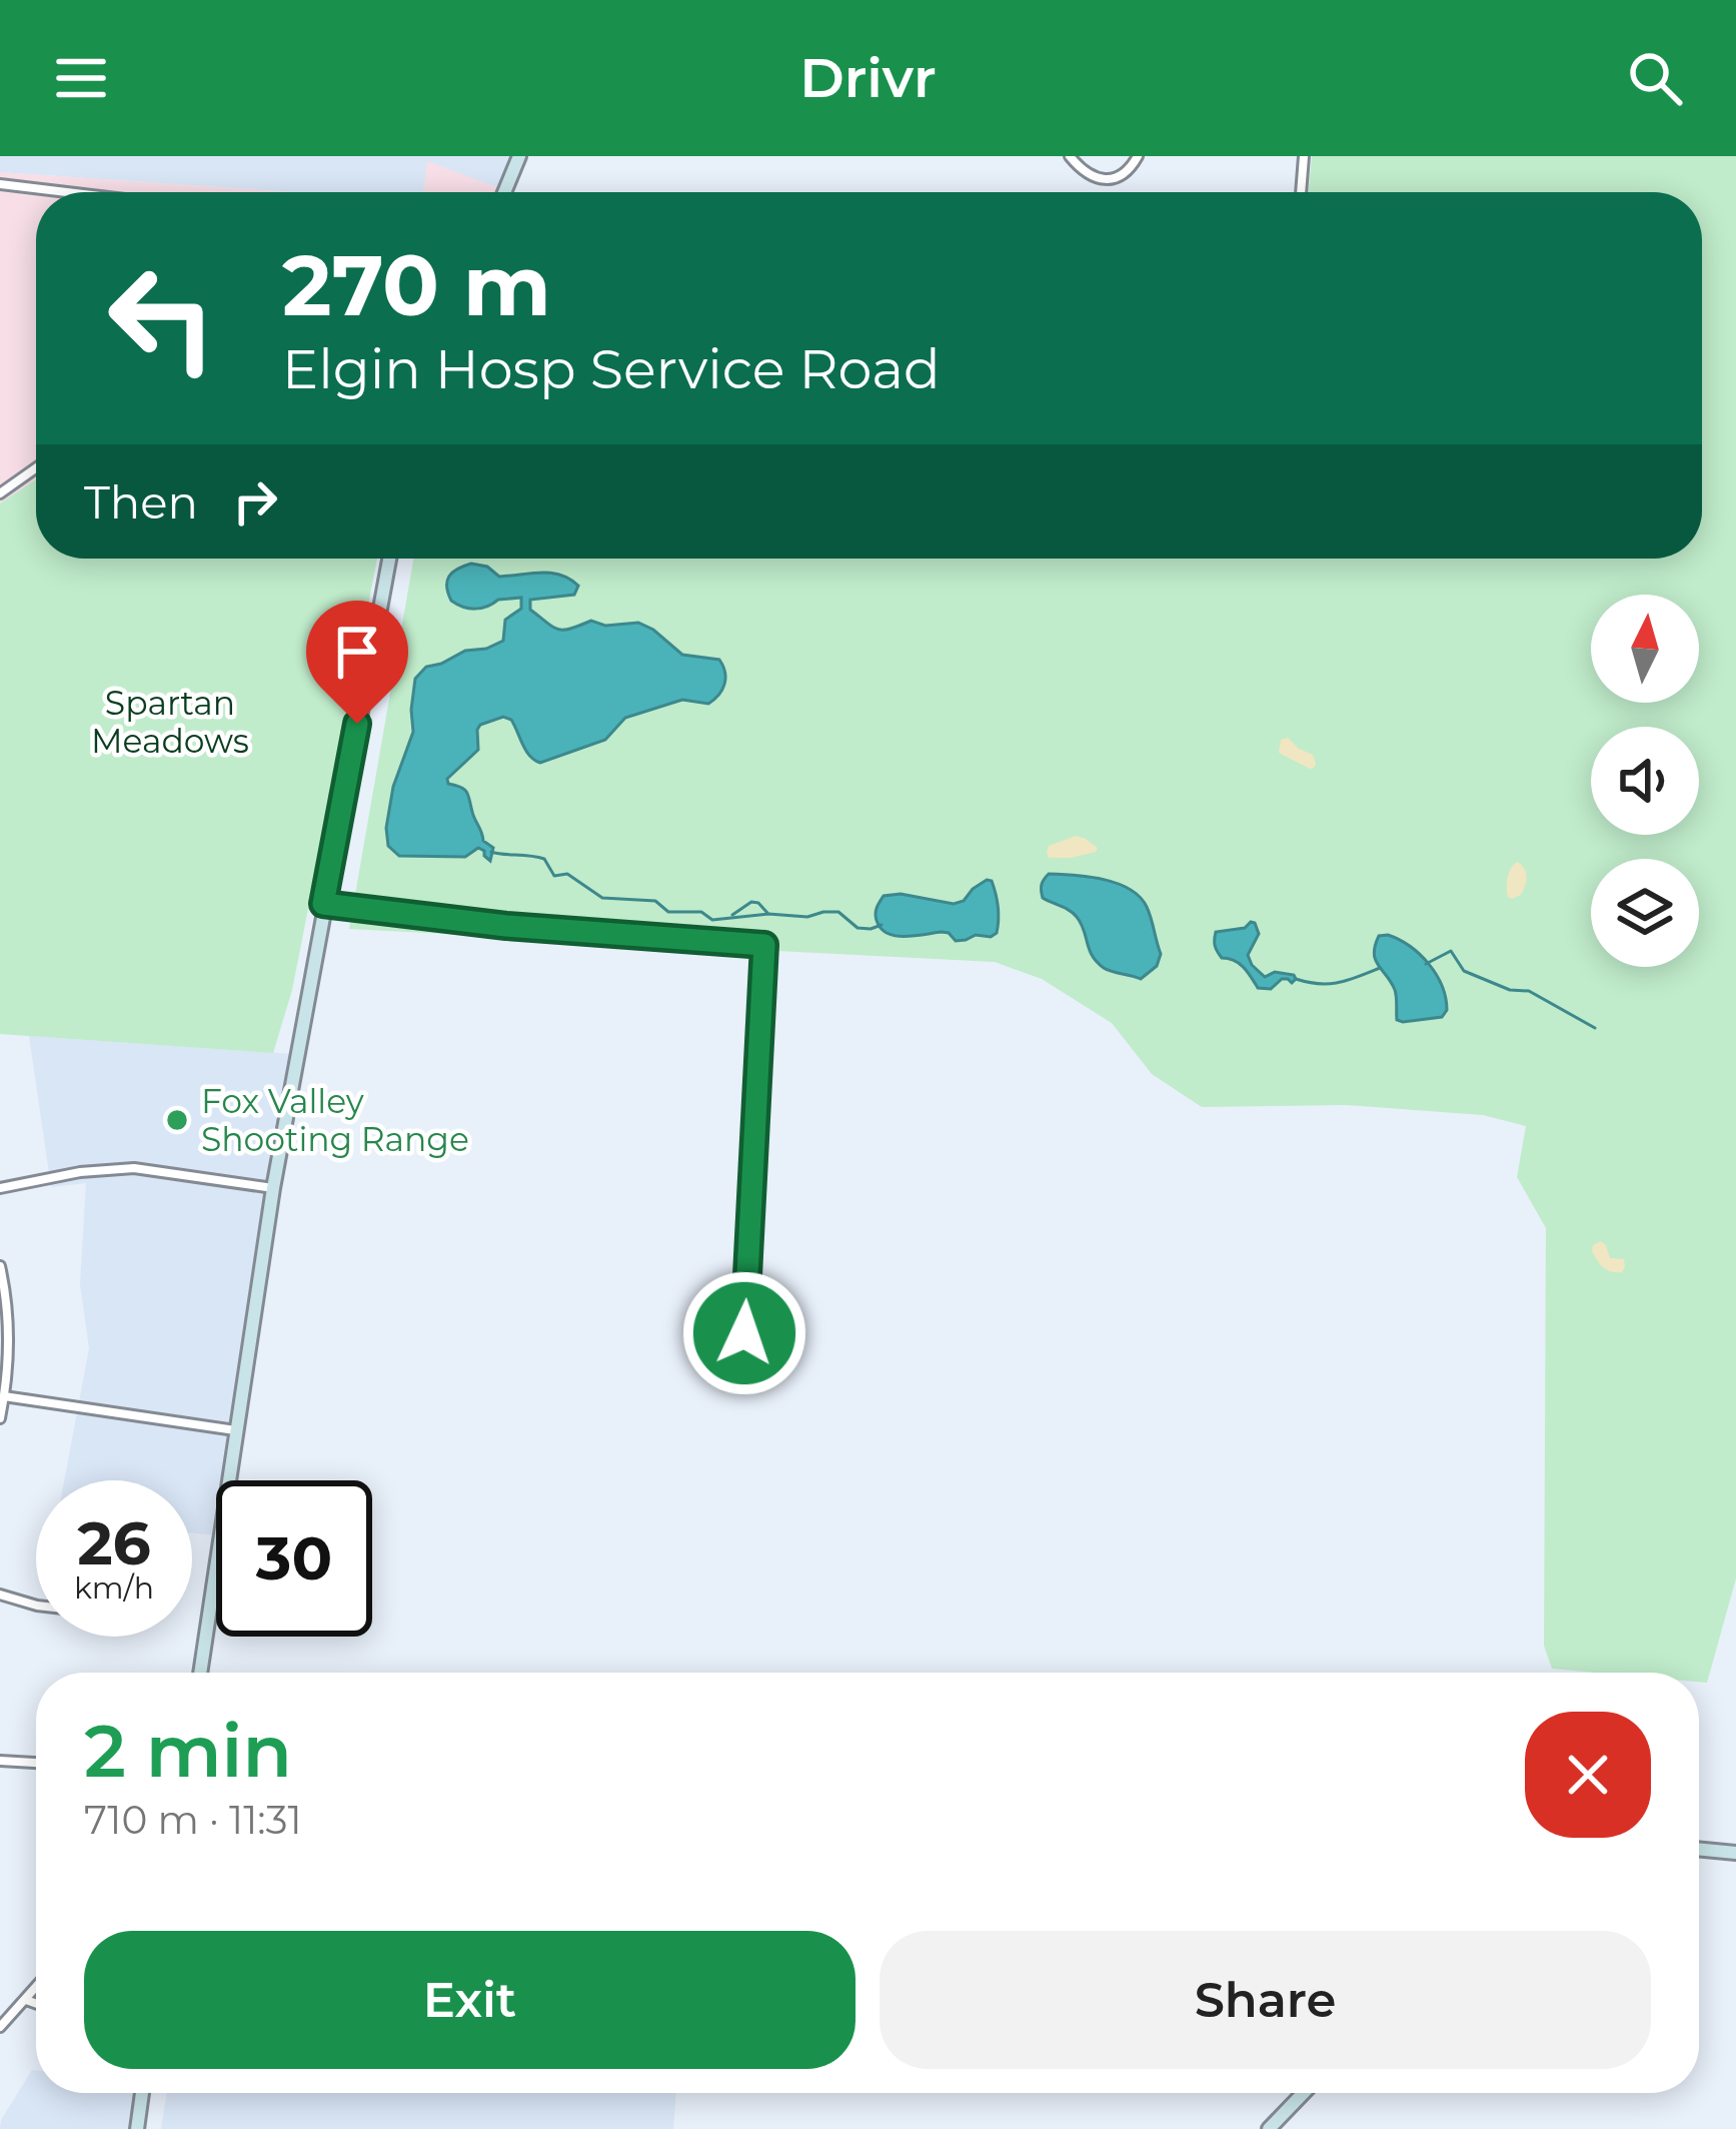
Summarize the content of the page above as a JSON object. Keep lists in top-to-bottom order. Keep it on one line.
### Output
{"parks":["Spartan Meadows"],"places":["Fox Valley Shooting Range"],"north":"top","page":{"header":"Drivr","turn":["270 m","Elgin Hosp Service Road"],"then":"Then","speed":"26 km/h","limit":"30","heading":["2 min","710 m · 11:31"],"buttons":["Exit","Share"]}}
